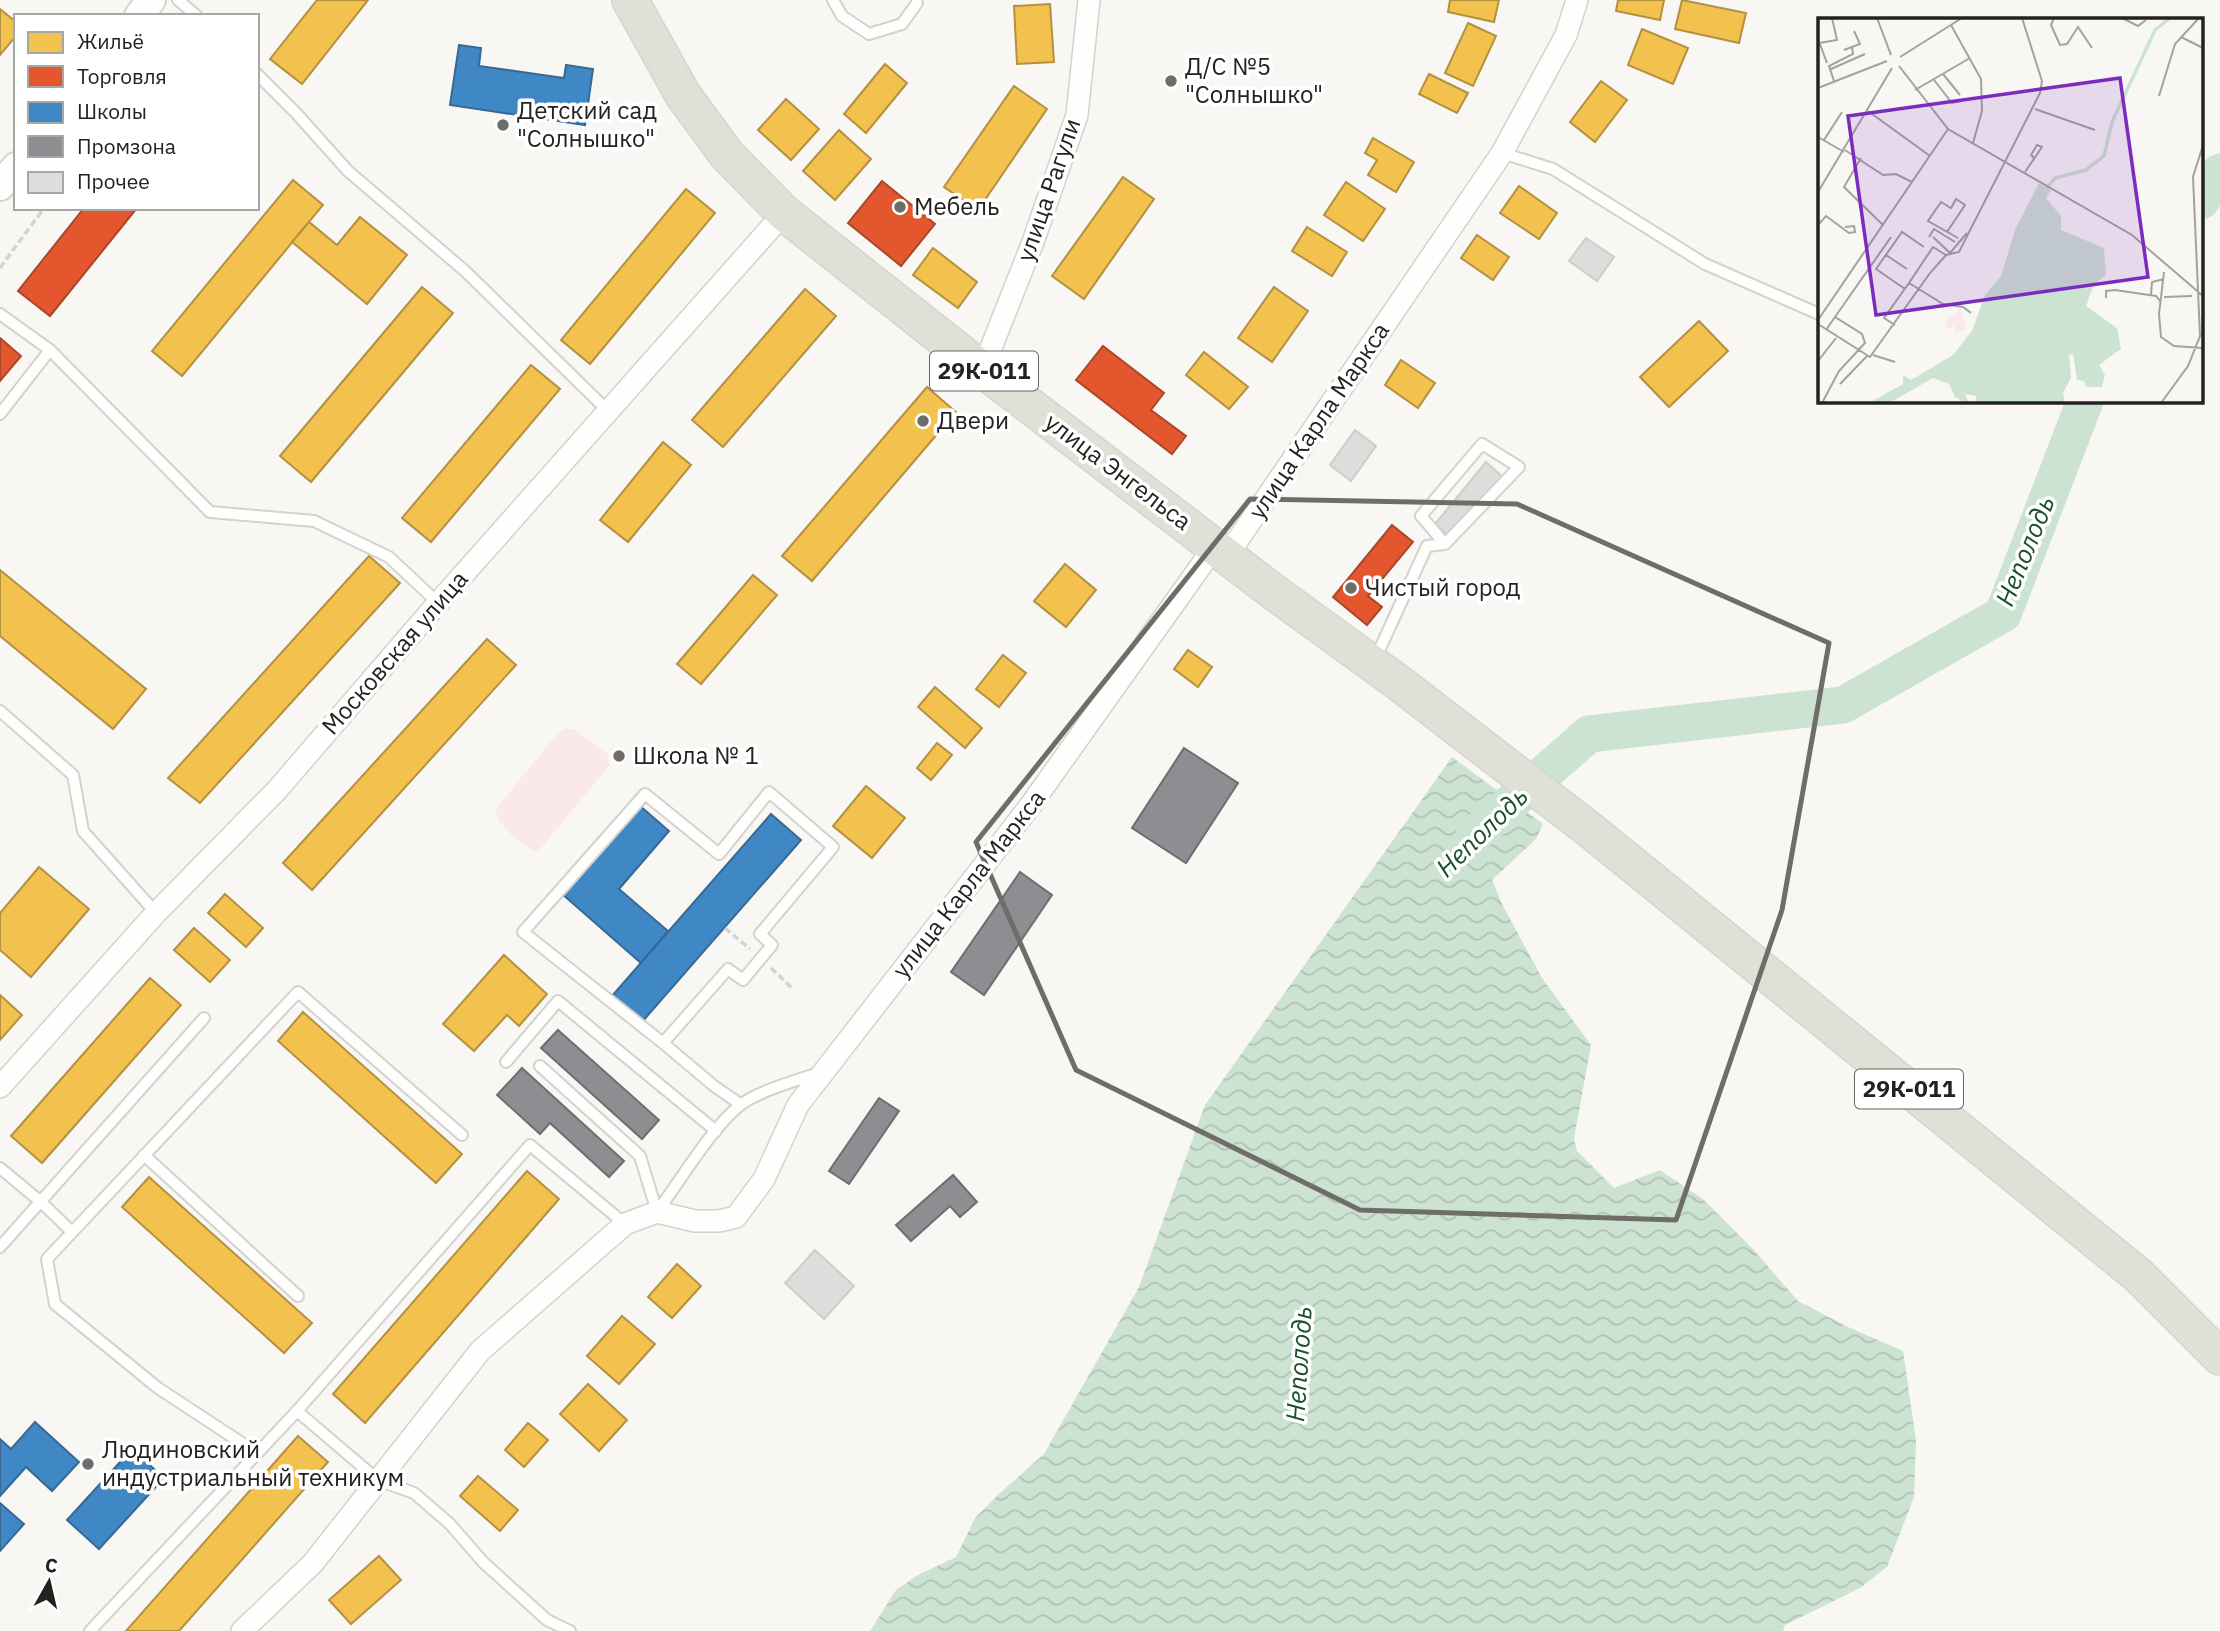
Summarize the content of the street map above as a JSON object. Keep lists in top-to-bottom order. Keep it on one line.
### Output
{"streets":{"main road":["29К-011","улица Энгельса"],"street":["улица Рагули","улица Карла Маркса","Московская улица"]},"crossings":[["улица Рагули","улица Энгельса"],["улица Карла Маркса","улица Энгельса"],["улица Энгельса","Московская улица"]],"water":["Неполодь"],"places":["Д/С №5 \"Солнышко\"","Детский сад \"Солнышко\"","Мебель","Двери","Чистый город","Школа № 1","Людиновский индустриальный техникум"],"legend":["Жильё","Торговля","Школы","Промзона","Прочее"],"north":"top"}
